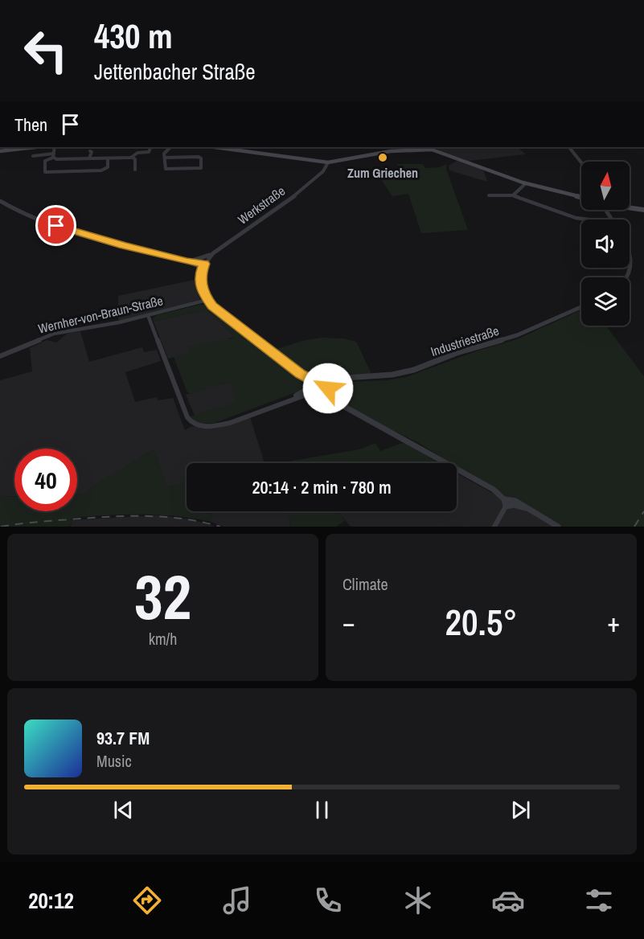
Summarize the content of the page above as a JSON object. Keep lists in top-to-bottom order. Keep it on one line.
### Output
{"streets":{"street":["Werkstraße","Wernher-von-Braun-Straße","Industriestraße"]},"places":["Zum Griechen"],"north":"top","page":{"turn":["430 m","Jettenbacher Straße"],"then":"Then","limit":"40","trip":"20:14 · 2 min · 780 m","tile":[["32","km/h"],"Climate"],"heat":["−","20.5°","+"],"song":["93.7 FM","Music"],"tabs":"20:12"}}
